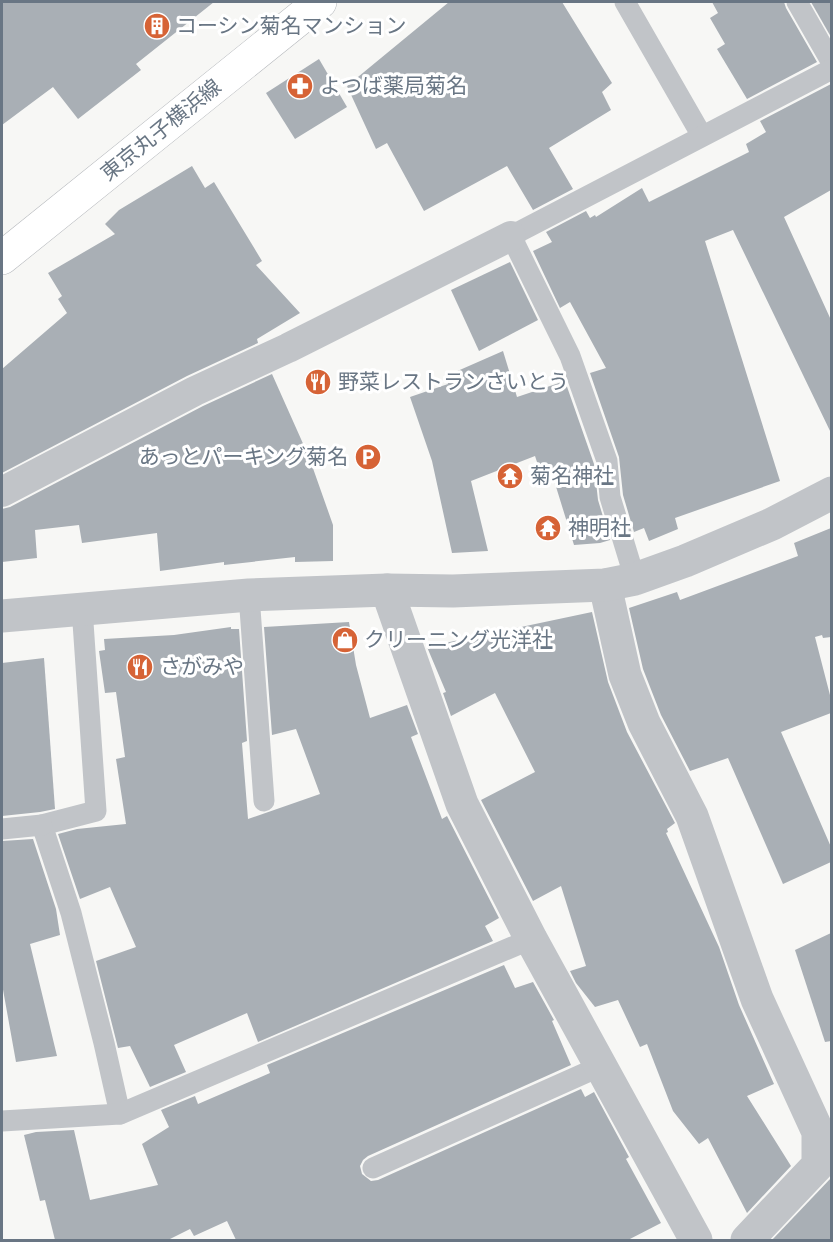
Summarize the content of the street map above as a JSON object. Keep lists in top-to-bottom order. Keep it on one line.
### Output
{"streets":{"main road":["東京丸子横浜線"]},"places":{"building":["コーシン菊名マンション"],"pharmacy":["よつば薬局菊名"],"restaurant":["野菜レストランさいとう","さがみや"],"parking":["あっとパーキング菊名"],"temple":["菊名神社","神明社"],"shop":["クリーニング光洋社"]}}
